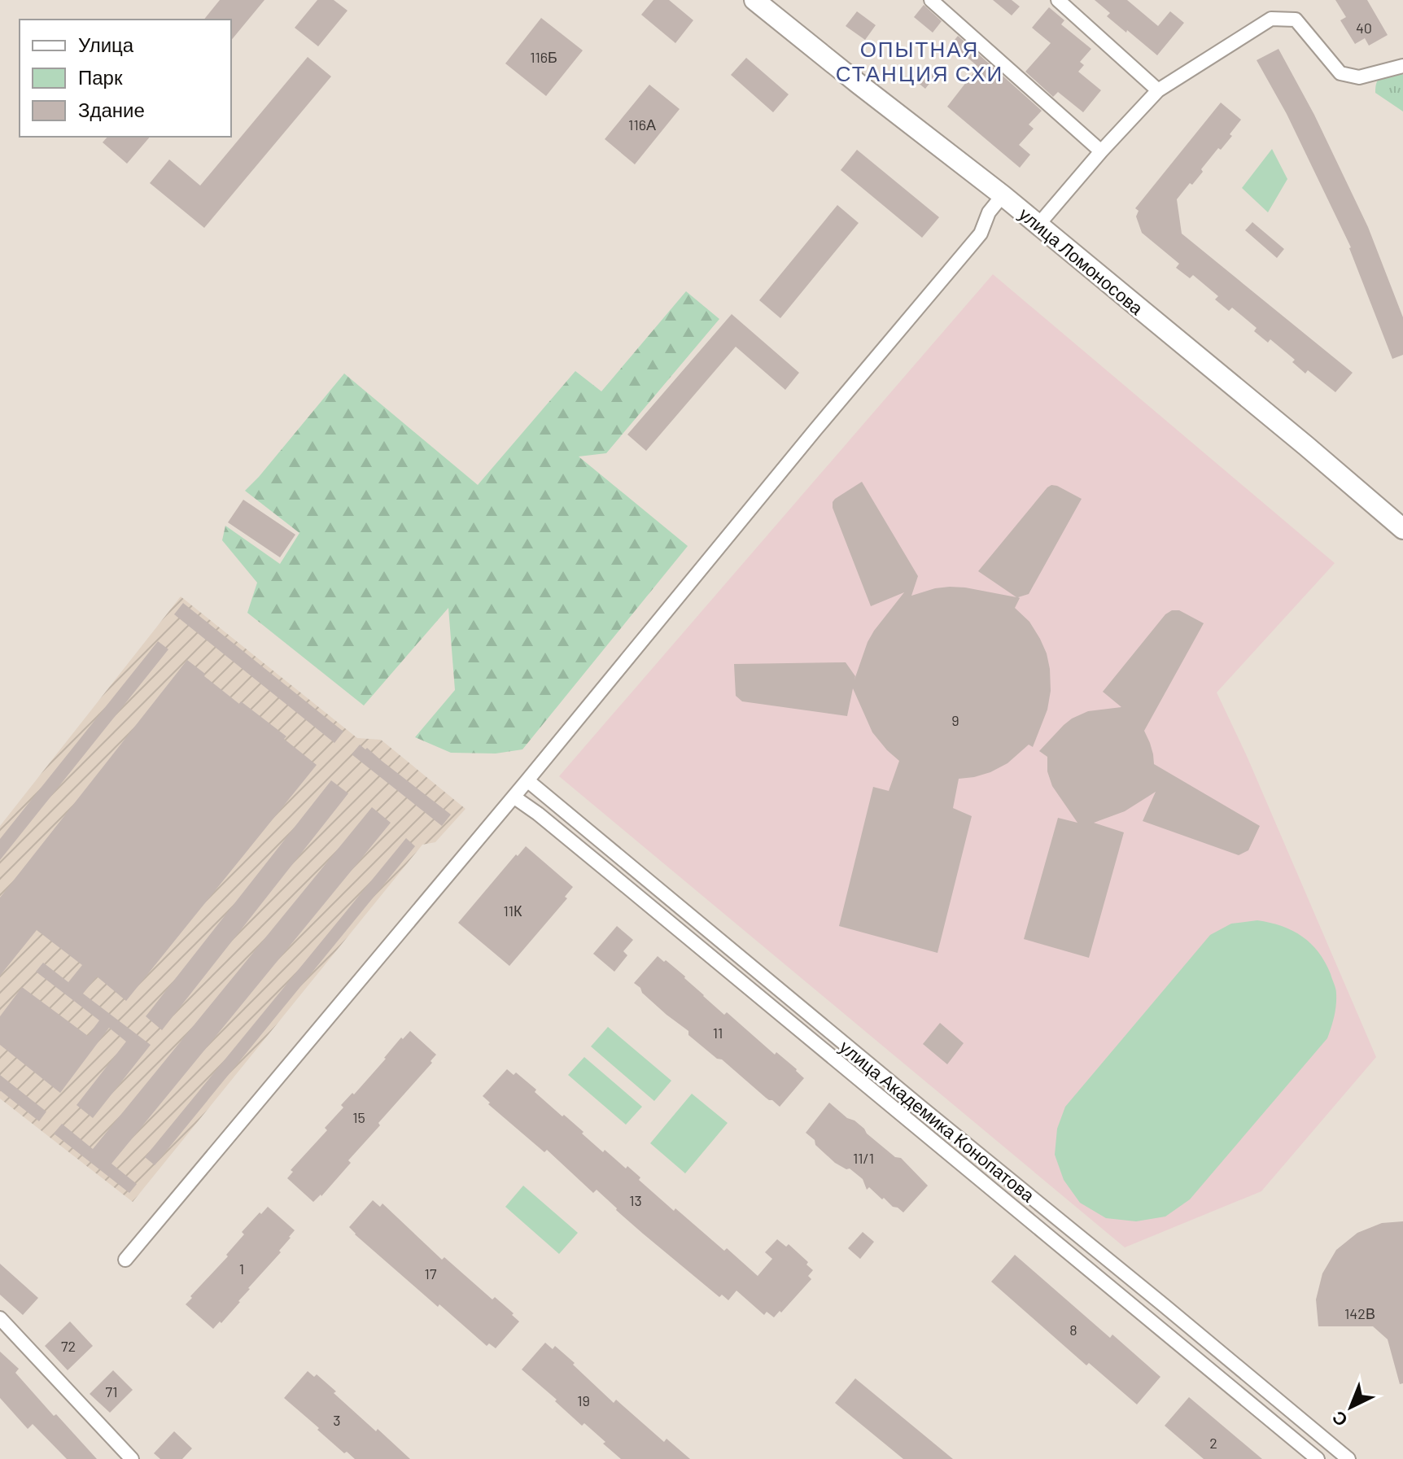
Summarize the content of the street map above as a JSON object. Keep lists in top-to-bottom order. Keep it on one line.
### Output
{"streets":{"main road":["улица Ломоносова"],"street":["улица Академика Конопатова"]},"districts":["ОПЫТНАЯ СТАНЦИЯ СХИ"],"house_numbers":["40","116Б","116А","9","11К","11","15","11/1","13","1","17","142В","8","72","71","19","3","2"],"legend":["Улица","Парк","Здание"],"north":"bottom left"}
